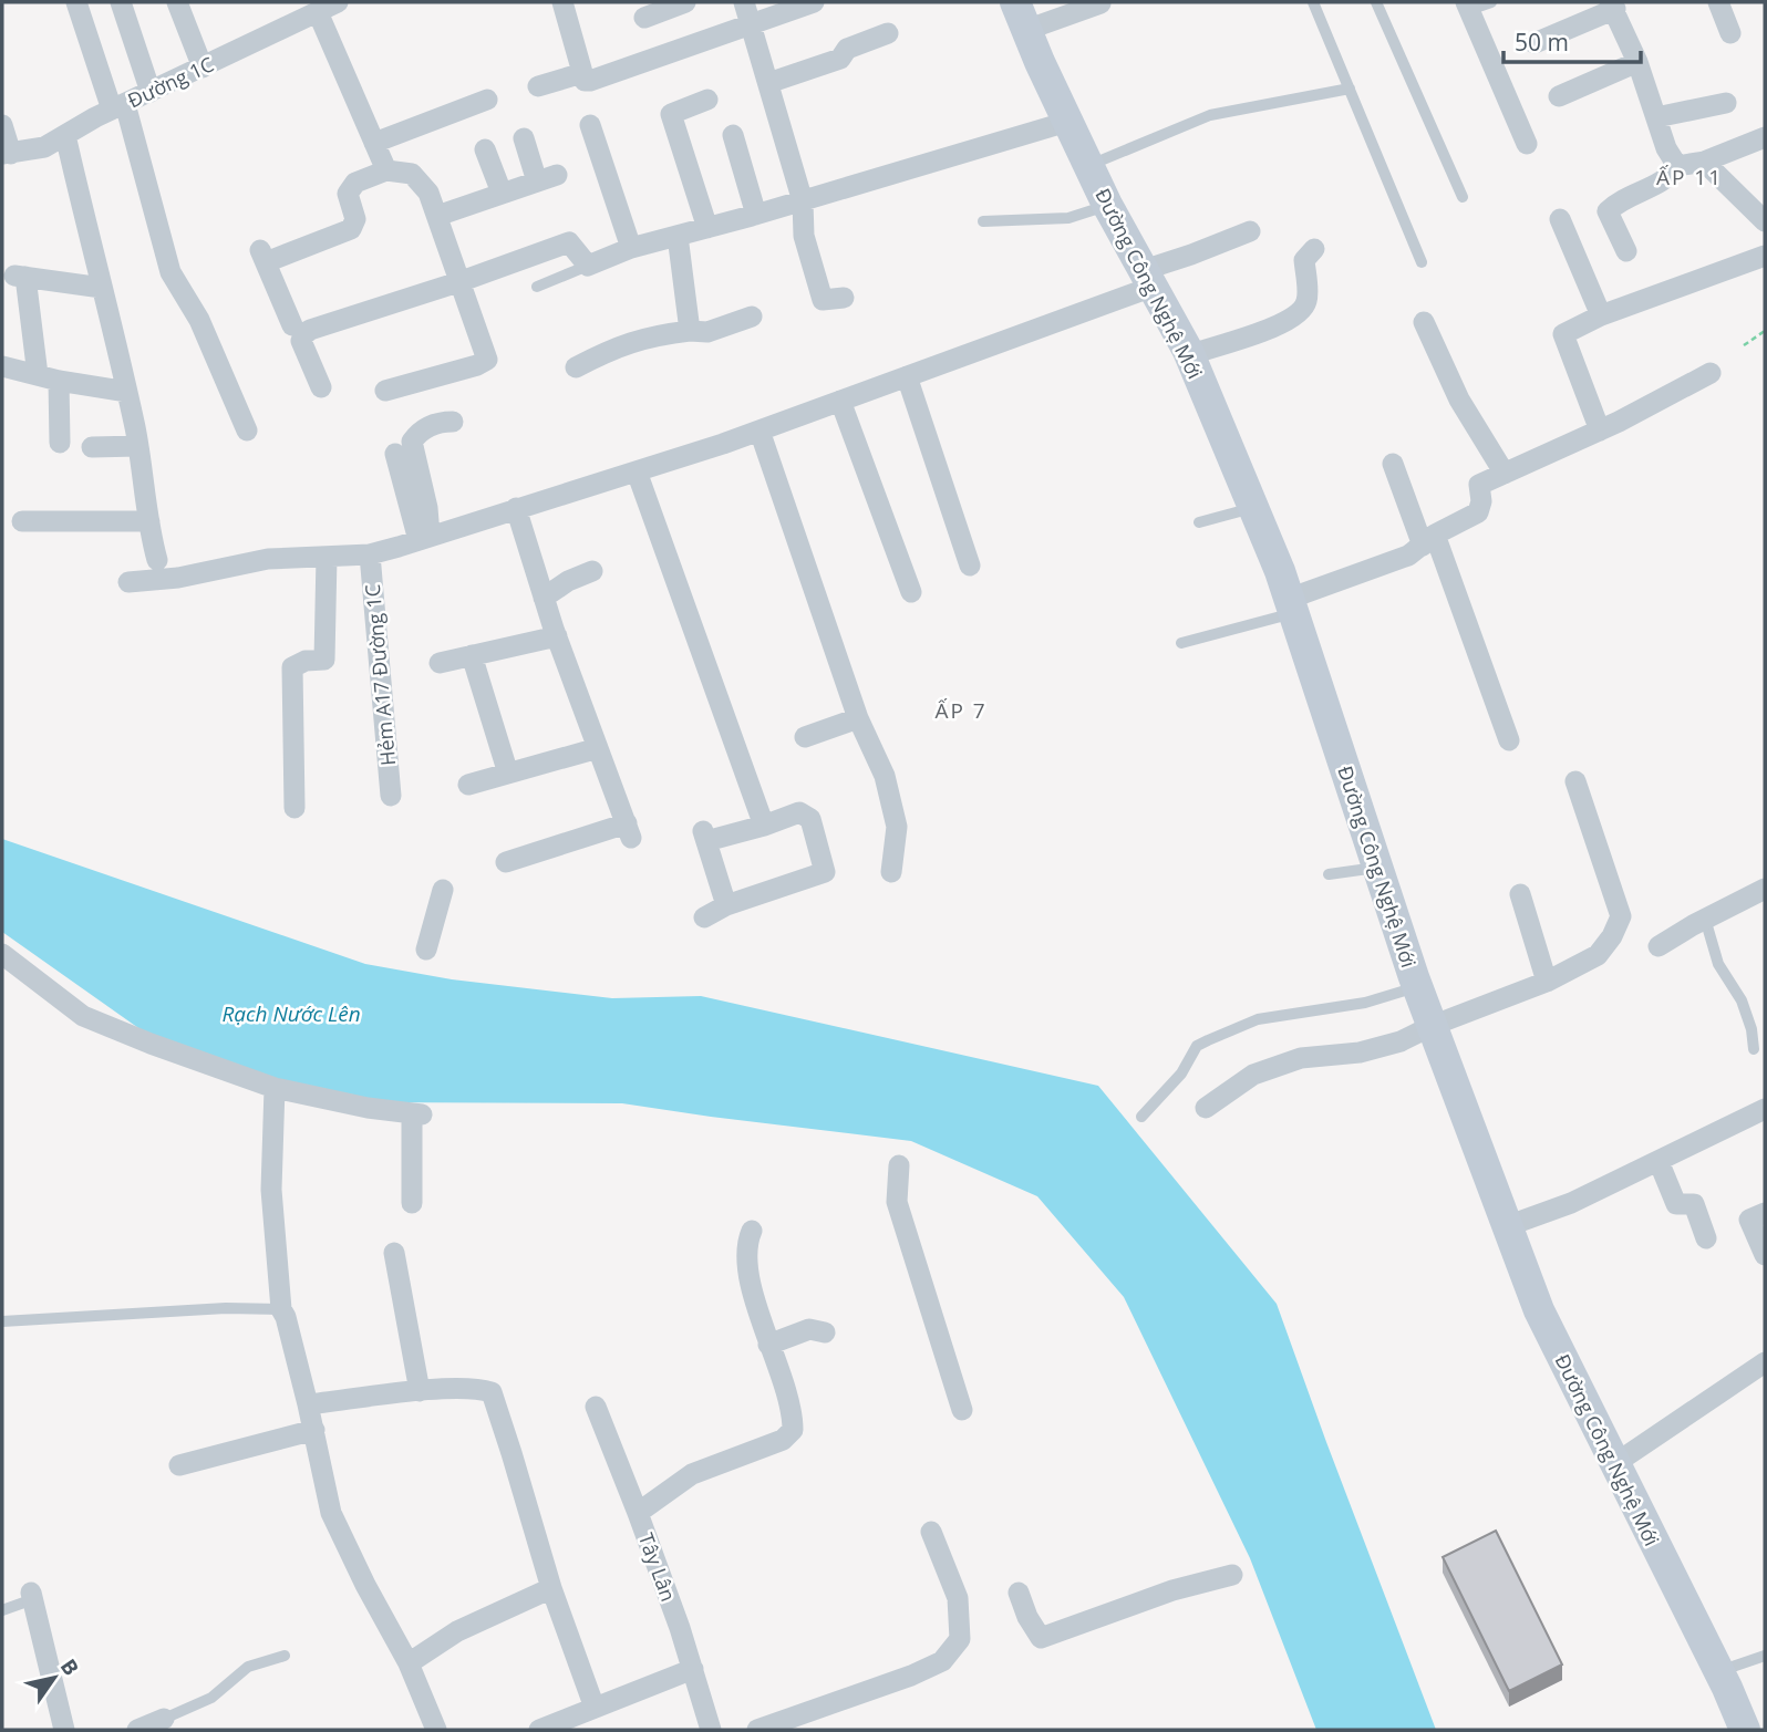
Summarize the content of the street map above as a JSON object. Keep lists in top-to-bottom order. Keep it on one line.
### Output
{"streets":{"street":["Đường 1C","Đường Công Nghệ Mới","Hẻm A17 Đường 1C","Tây Lân"]},"districts":["ẤP 11","ẤP 7"],"water":["Rạch Nước Lên"],"scale_bar":"50 m","north":"top right"}
